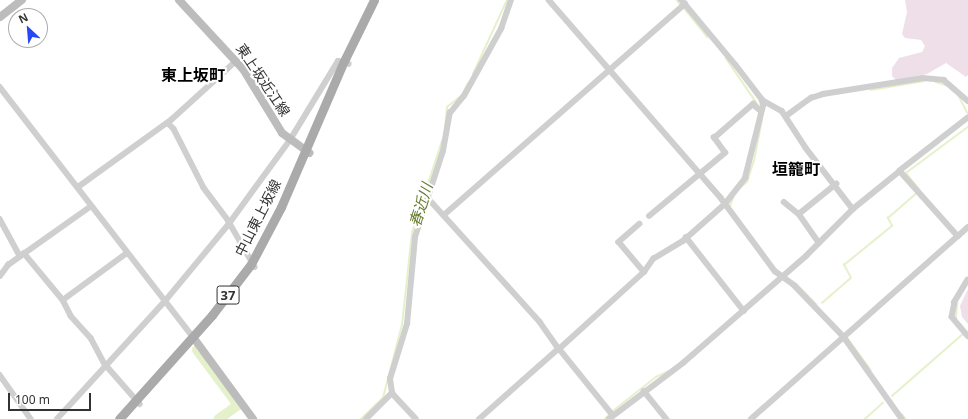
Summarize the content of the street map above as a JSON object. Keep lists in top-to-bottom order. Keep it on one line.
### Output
{"streets":{"main road":["東上坂近江線","中山東上坂線","37"]},"crossings":[["東上坂近江線","中山東上坂線"]],"districts":["東上坂町","垣籠町"],"water":["春近川"],"scale_bar":"100 m","north":"top left"}
